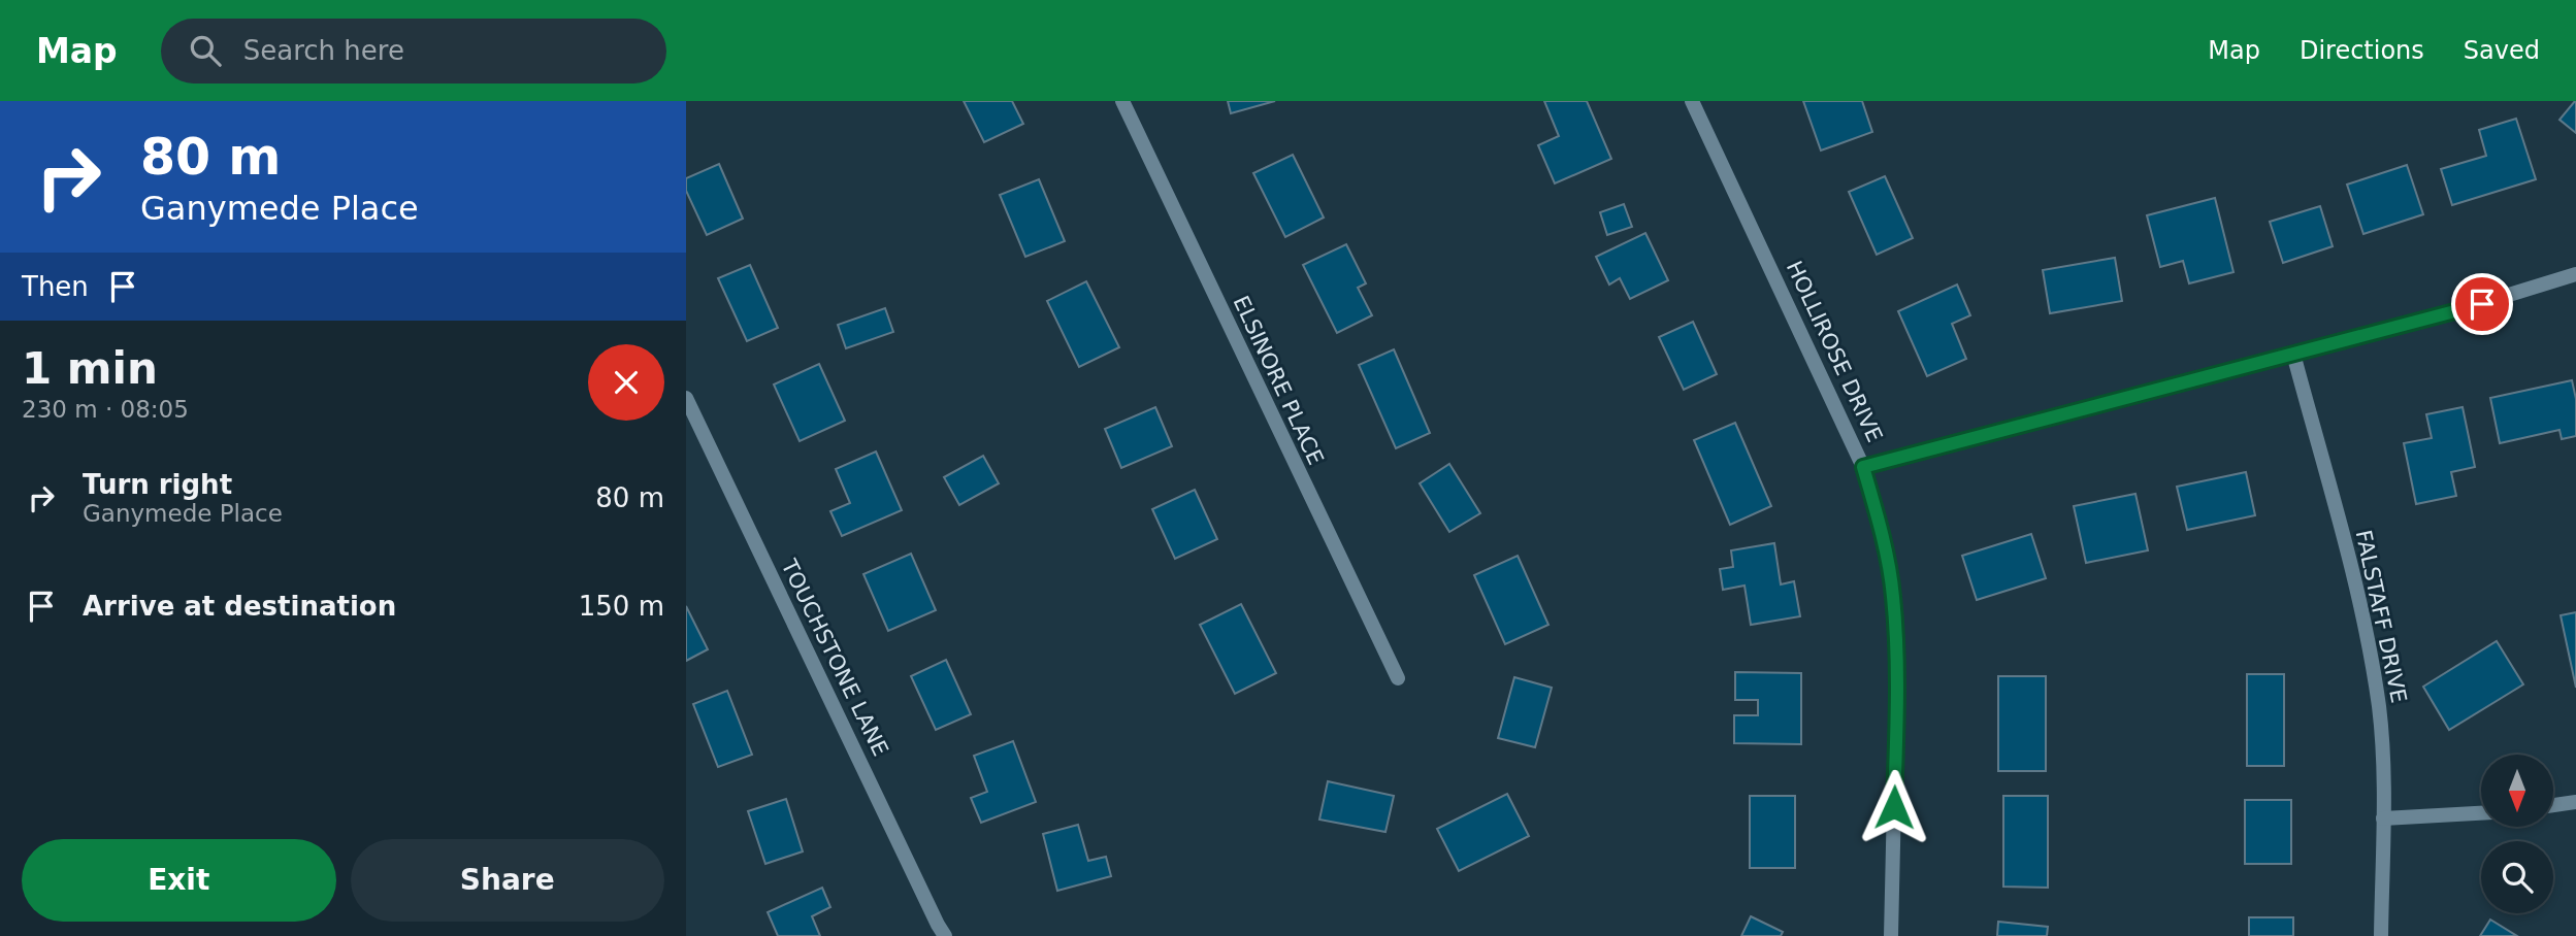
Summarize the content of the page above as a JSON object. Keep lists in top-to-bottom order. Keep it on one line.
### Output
{"streets":{"street":["HOLLIROSE DRIVE","ELSINORE PLACE","FALSTAFF DRIVE","TOUCHSTONE LANE"]},"north":"bottom","page":{"header":"Map","search":"Search here","nav":["Map","Directions","Saved"],"turn":["80 m","Ganymede Place"],"then":"Then","heading":["1 min","230 m · 08:05"],"list":[{"name":"Turn right","note":"Ganymede Place","value":"80 m"},{"name":"Arrive at destination","value":"150 m"}],"buttons":["Exit","Share"]}}
